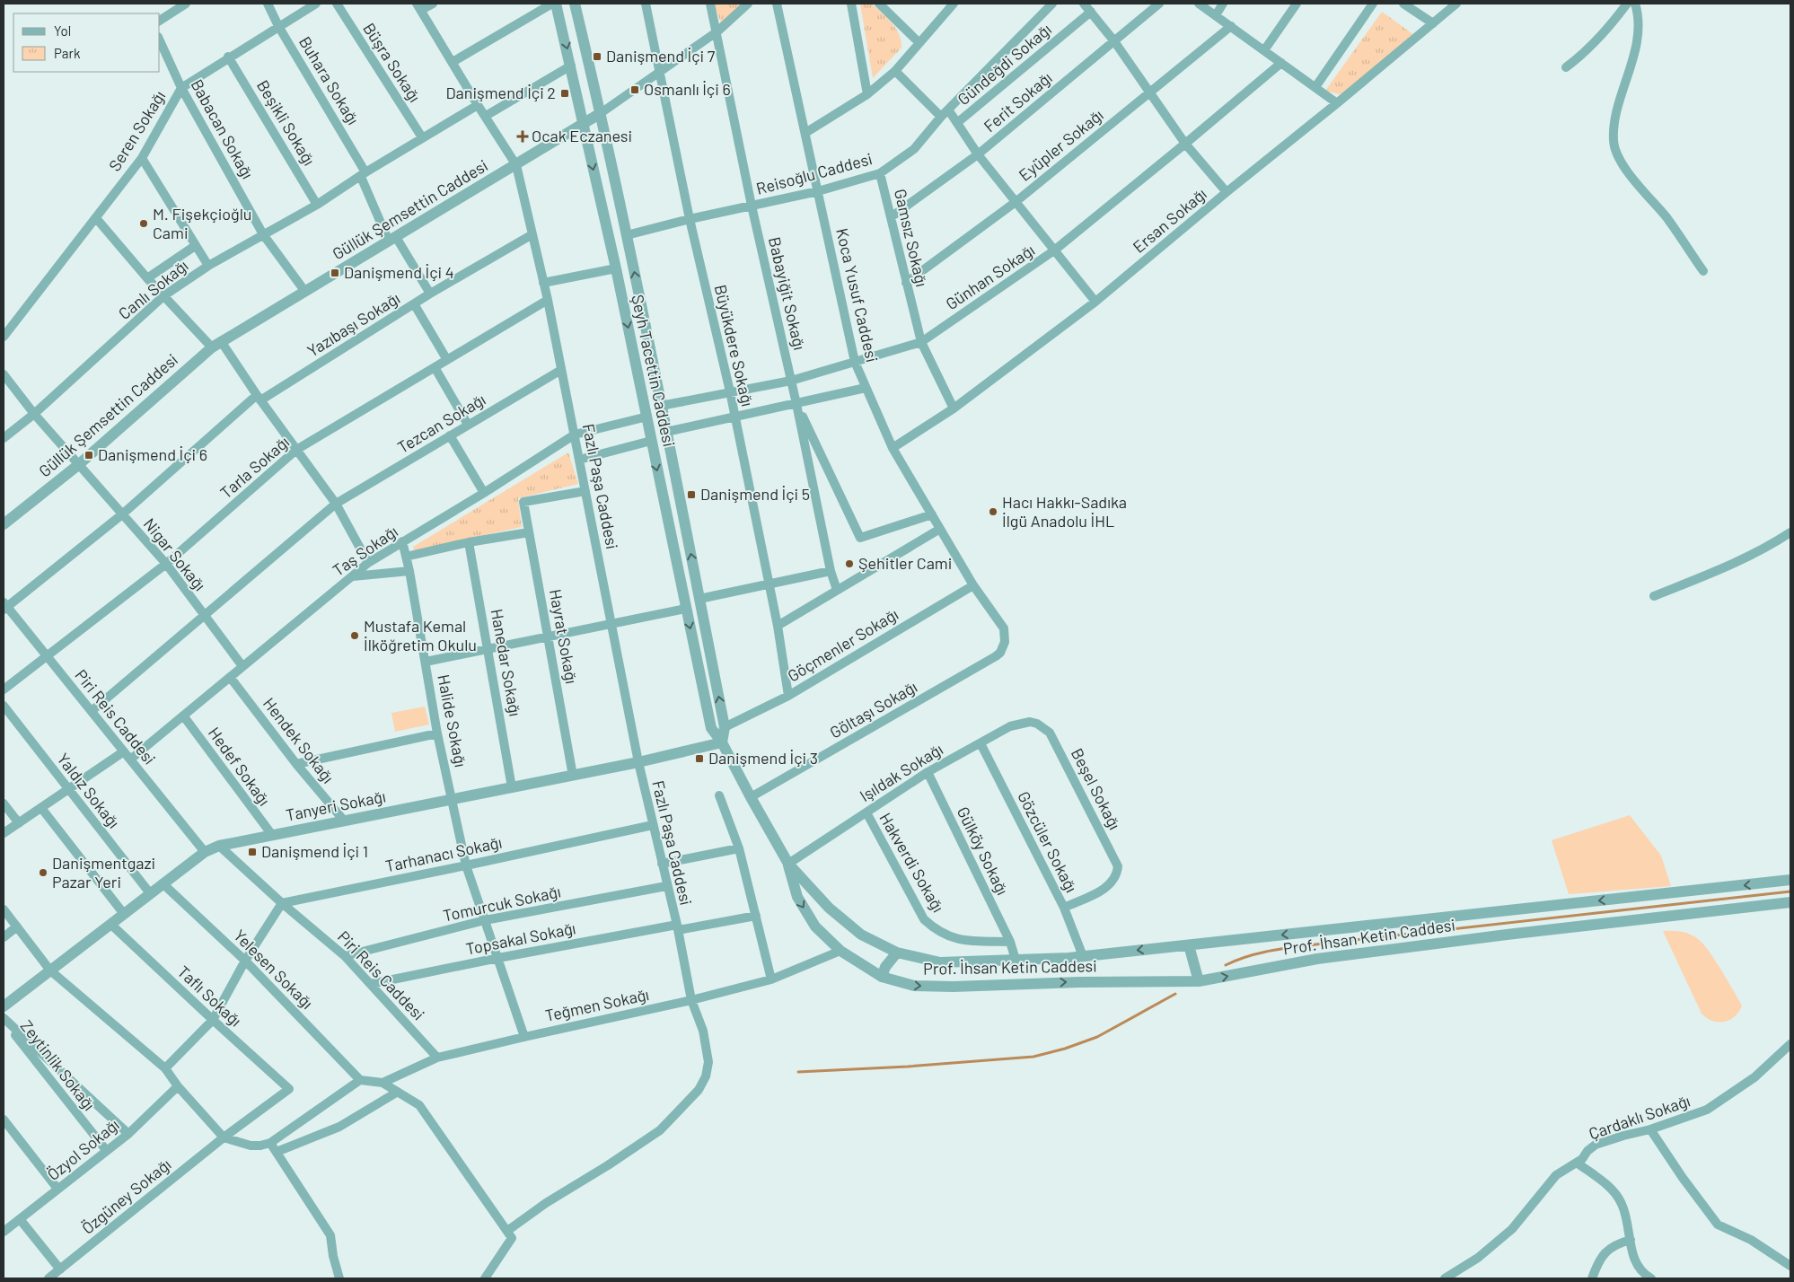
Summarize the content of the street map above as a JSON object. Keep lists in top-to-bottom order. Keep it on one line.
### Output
{"streets":{"street":["Büşra Sokağı","Gündeğdi Sokağı","Buhara Sokağı","Ferit Sokağı","Beşikli Sokağı","Babacan Sokağı","Seren Sokağı","Eyüpler Sokağı","Reisoğlu Caddesi","Güllük Şemsettin Caddesi","Ersan Sokağı","Gamsız Sokağı","Günhan Sokağı","Canlı Sokağı","Babayiğit Sokağı","Koca Yusuf Caddesi","Yazıbaşı Sokağı","Büyükdere Sokağı","Şeyh Tacettin Caddesi","Tezcan Sokağı","Tarla Sokağı","Fazlı Paşa Caddesi","Taş Sokağı","Nigar Sokağı","Hayrat Sokağı","Göçmenler Sokağı","Hanedar Sokağı","Göltaşı Sokağı","Piri Reis Caddesi","Halide Sokağı","Hendek Sokağı","Hedef Sokağı","Işıldak Sokağı","Beşel Sokağı","Yaldız Sokağı","Tanyeri Sokağı","Gözcüler Sokağı","Gülköy Sokağı","Tarhanacı Sokağı","Hakverdi Sokağı","Tomurcuk Sokağı","Prof. İhsan Ketin Caddesi","Topsakal Sokağı","Yelesen Sokağı","Taflı Sokağı","Teğmen Sokağı","Zeytinlik Sokağı","Çardaklı Sokağı","Özyol Sokağı","Özgüney Sokağı"]},"crossings":[["Büşra Sokağı","Canlı Sokağı"],["Buhara Sokağı","Seren Sokağı"],["Buhara Sokağı","Güllük Şemsettin Caddesi"],["Buhara Sokağı","Canlı Sokağı"],["Buhara Sokağı","Yazıbaşı Sokağı"],["Ferit Sokağı","Gamsız Sokağı"],["Beşikli Sokağı","Seren Sokağı"],["Beşikli Sokağı","Canlı Sokağı"],["Babacan Sokağı","Seren Sokağı"],["Babacan Sokağı","Güllük Şemsettin Caddesi"],["Babacan Sokağı","Canlı Sokağı"],["Eyüpler Sokağı","Gamsız Sokağı"],["Reisoğlu Caddesi","Gamsız Sokağı"],["Reisoğlu Caddesi","Babayiğit Sokağı"],["Reisoğlu Caddesi","Koca Yusuf Caddesi"],["Reisoğlu Caddesi","Büyükdere Sokağı"],["Reisoğlu Caddesi","Şeyh Tacettin Caddesi"],["Güllük Şemsettin Caddesi","Şeyh Tacettin Caddesi"],["Güllük Şemsettin Caddesi","Fazlı Paşa Caddesi"],["Güllük Şemsettin Caddesi","Nigar Sokağı"],["Ersan Sokağı","Gamsız Sokağı"],["Ersan Sokağı","Koca Yusuf Caddesi"],["Gamsız Sokağı","Günhan Sokağı"],["Günhan Sokağı","Babayiğit Sokağı"],["Günhan Sokağı","Koca Yusuf Caddesi"],["Günhan Sokağı","Büyükdere Sokağı"],["Günhan Sokağı","Şeyh Tacettin Caddesi"],["Canlı Sokağı","Fazlı Paşa Caddesi"],["Canlı Sokağı","Nigar Sokağı"],["Koca Yusuf Caddesi","Göçmenler Sokağı"],["Koca Yusuf Caddesi","Göltaşı Sokağı"],["Yazıbaşı Sokağı","Fazlı Paşa Caddesi"],["Yazıbaşı Sokağı","Nigar Sokağı"],["Yazıbaşı Sokağı","Piri Reis Caddesi"],["Büyükdere Sokağı","Göçmenler Sokağı"],["Şeyh Tacettin Caddesi","Taş Sokağı"],["Şeyh Tacettin Caddesi","Göçmenler Sokağı"],["Şeyh Tacettin Caddesi","Göltaşı Sokağı"],["Şeyh Tacettin Caddesi","Işıldak Sokağı"],["Şeyh Tacettin Caddesi","Tanyeri Sokağı"],["Şeyh Tacettin Caddesi","Prof. İhsan Ketin Caddesi"],["Tezcan Sokağı","Fazlı Paşa Caddesi"],["Tezcan Sokağı","Nigar Sokağı"],["Tezcan Sokağı","Piri Reis Caddesi"],["Tarla Sokağı","Fazlı Paşa Caddesi"],["Tarla Sokağı","Nigar Sokağı"],["Tarla Sokağı","Piri Reis Caddesi"],["Fazlı Paşa Caddesi","Taş Sokağı"],["Fazlı Paşa Caddesi","Hayrat Sokağı"],["Fazlı Paşa Caddesi","Tanyeri Sokağı"],["Fazlı Paşa Caddesi","Tarhanacı Sokağı"],["Fazlı Paşa Caddesi","Tomurcuk Sokağı"],["Fazlı Paşa Caddesi","Topsakal Sokağı"],["Fazlı Paşa Caddesi","Teğmen Sokağı"],["Taş Sokağı","Nigar Sokağı"],["Taş Sokağı","Piri Reis Caddesi"],["Taş Sokağı","Halide Sokağı"],["Taş Sokağı","Hendek Sokağı"],["Taş Sokağı","Hedef Sokağı"],["Hayrat Sokağı","Tanyeri Sokağı"],["Hanedar Sokağı","Tanyeri Sokağı"],["Piri Reis Caddesi","Tanyeri Sokağı"],["Piri Reis Caddesi","Tarhanacı Sokağı"],["Piri Reis Caddesi","Tomurcuk Sokağı"],["Piri Reis Caddesi","Topsakal Sokağı"],["Piri Reis Caddesi","Teğmen Sokağı"],["Halide Sokağı","Tanyeri Sokağı"],["Halide Sokağı","Tarhanacı Sokağı"],["Halide Sokağı","Tomurcuk Sokağı"],["Halide Sokağı","Topsakal Sokağı"],["Halide Sokağı","Teğmen Sokağı"],["Hendek Sokağı","Tanyeri Sokağı"],["Hedef Sokağı","Tanyeri Sokağı"],["Işıldak Sokağı","Beşel Sokağı"],["Işıldak Sokağı","Gözcüler Sokağı"],["Işıldak Sokağı","Gülköy Sokağı"],["Işıldak Sokağı","Hakverdi Sokağı"],["Işıldak Sokağı","Prof. İhsan Ketin Caddesi"],["Beşel Sokağı","Gözcüler Sokağı"],["Yaldız Sokağı","Tanyeri Sokağı"],["Tanyeri Sokağı","Yelesen Sokağı"],["Tanyeri Sokağı","Taflı Sokağı"],["Gözcüler Sokağı","Prof. İhsan Ketin Caddesi"],["Gülköy Sokağı","Hakverdi Sokağı"],["Gülköy Sokağı","Prof. İhsan Ketin Caddesi"],["Prof. İhsan Ketin Caddesi","Teğmen Sokağı"],["Taflı Sokağı","Özgüney Sokağı"],["Zeytinlik Sokağı","Özyol Sokağı"]],"places":{"transit":["Danişmend İçi 7","Osmanlı İçi 6","Danişmend İçi 2","Danişmend İçi 4","Danişmend İçi 6","Danişmend İçi 5","Danişmend İçi 3","Danişmend İçi 1"],"health":["Ocak Eczanesi"],"other":["M. Fişekçioğlu Cami","Hacı Hakkı-Sadıka İlgü Anadolu İHL","Şehitler Cami","Mustafa Kemal İlköğretim Okulu","Danişmentgazi Pazar Yeri"]},"legend":["Yol","Park"]}
